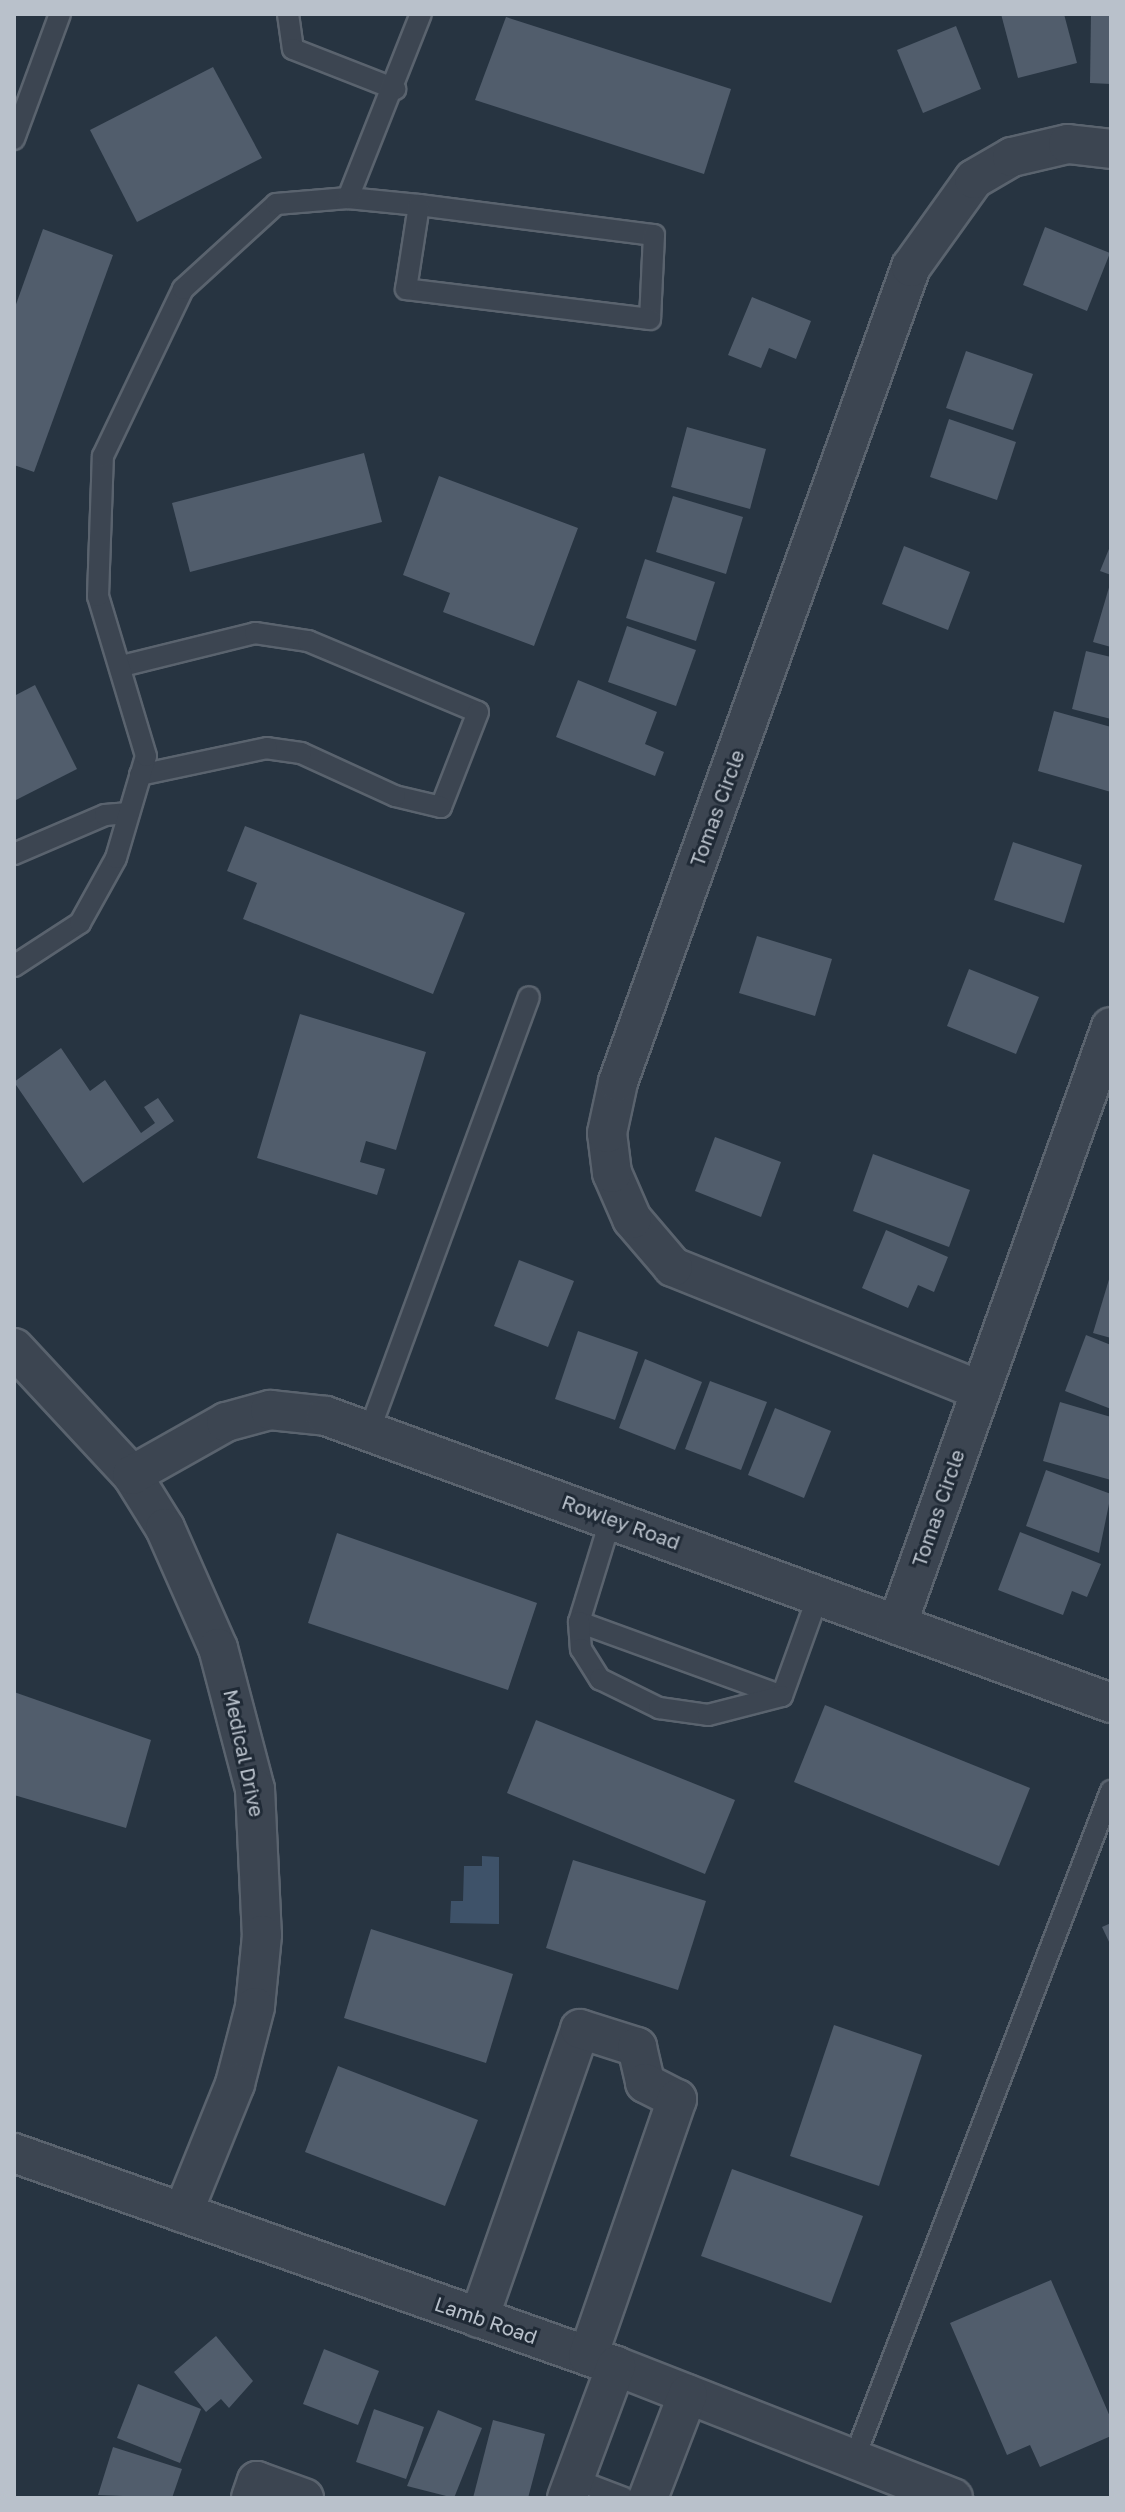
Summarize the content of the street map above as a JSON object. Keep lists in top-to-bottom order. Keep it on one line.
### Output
{"streets":{"street":["Tomas Circle","Rowley Road","Medical Drive","Lamb Road"]},"crossings":[["Tomas Circle","Rowley Road"],["Rowley Road","Medical Drive"],["Medical Drive","Lamb Road"]]}
